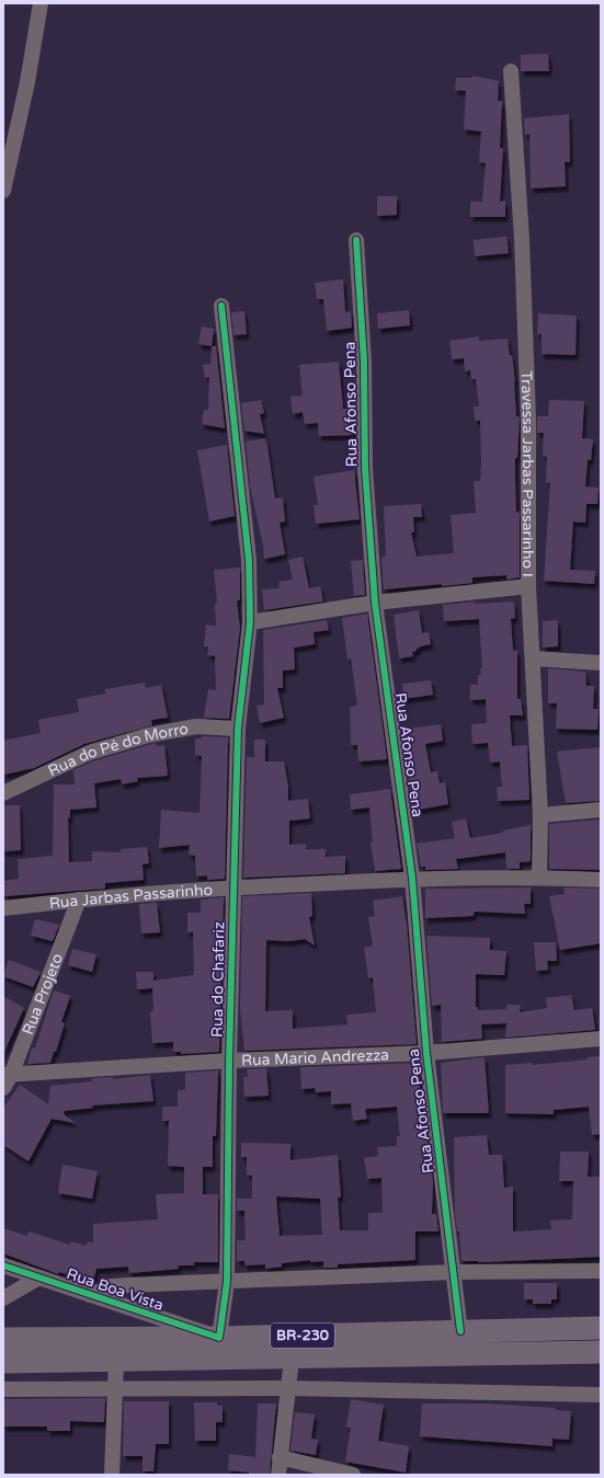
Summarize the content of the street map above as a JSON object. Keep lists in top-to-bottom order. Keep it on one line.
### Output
{"streets":{"main road":["BR-230"],"street":["Rua Afonso Pena","Travessa Jarbas Passarinho I","Rua do Pé do Morro","Rua Jarbas Passarinho","Rua do Chafariz","Rua Projeto","Rua Mario Andrezza","Rua Boa Vista"]},"crossings":[["Rua Afonso Pena","Rua Jarbas Passarinho"],["Rua Afonso Pena","Rua Mario Andrezza"],["Rua Afonso Pena","BR-230"],["Travessa Jarbas Passarinho I","Rua Jarbas Passarinho"],["Rua do Pé do Morro","Rua do Chafariz"],["Rua Jarbas Passarinho","Rua do Chafariz"],["Rua Jarbas Passarinho","Rua Projeto"],["Rua do Chafariz","Rua Mario Andrezza"],["Rua do Chafariz","Rua Boa Vista"],["Rua do Chafariz","BR-230"],["Rua Projeto","Rua Mario Andrezza"],["Rua Boa Vista","BR-230"]]}
